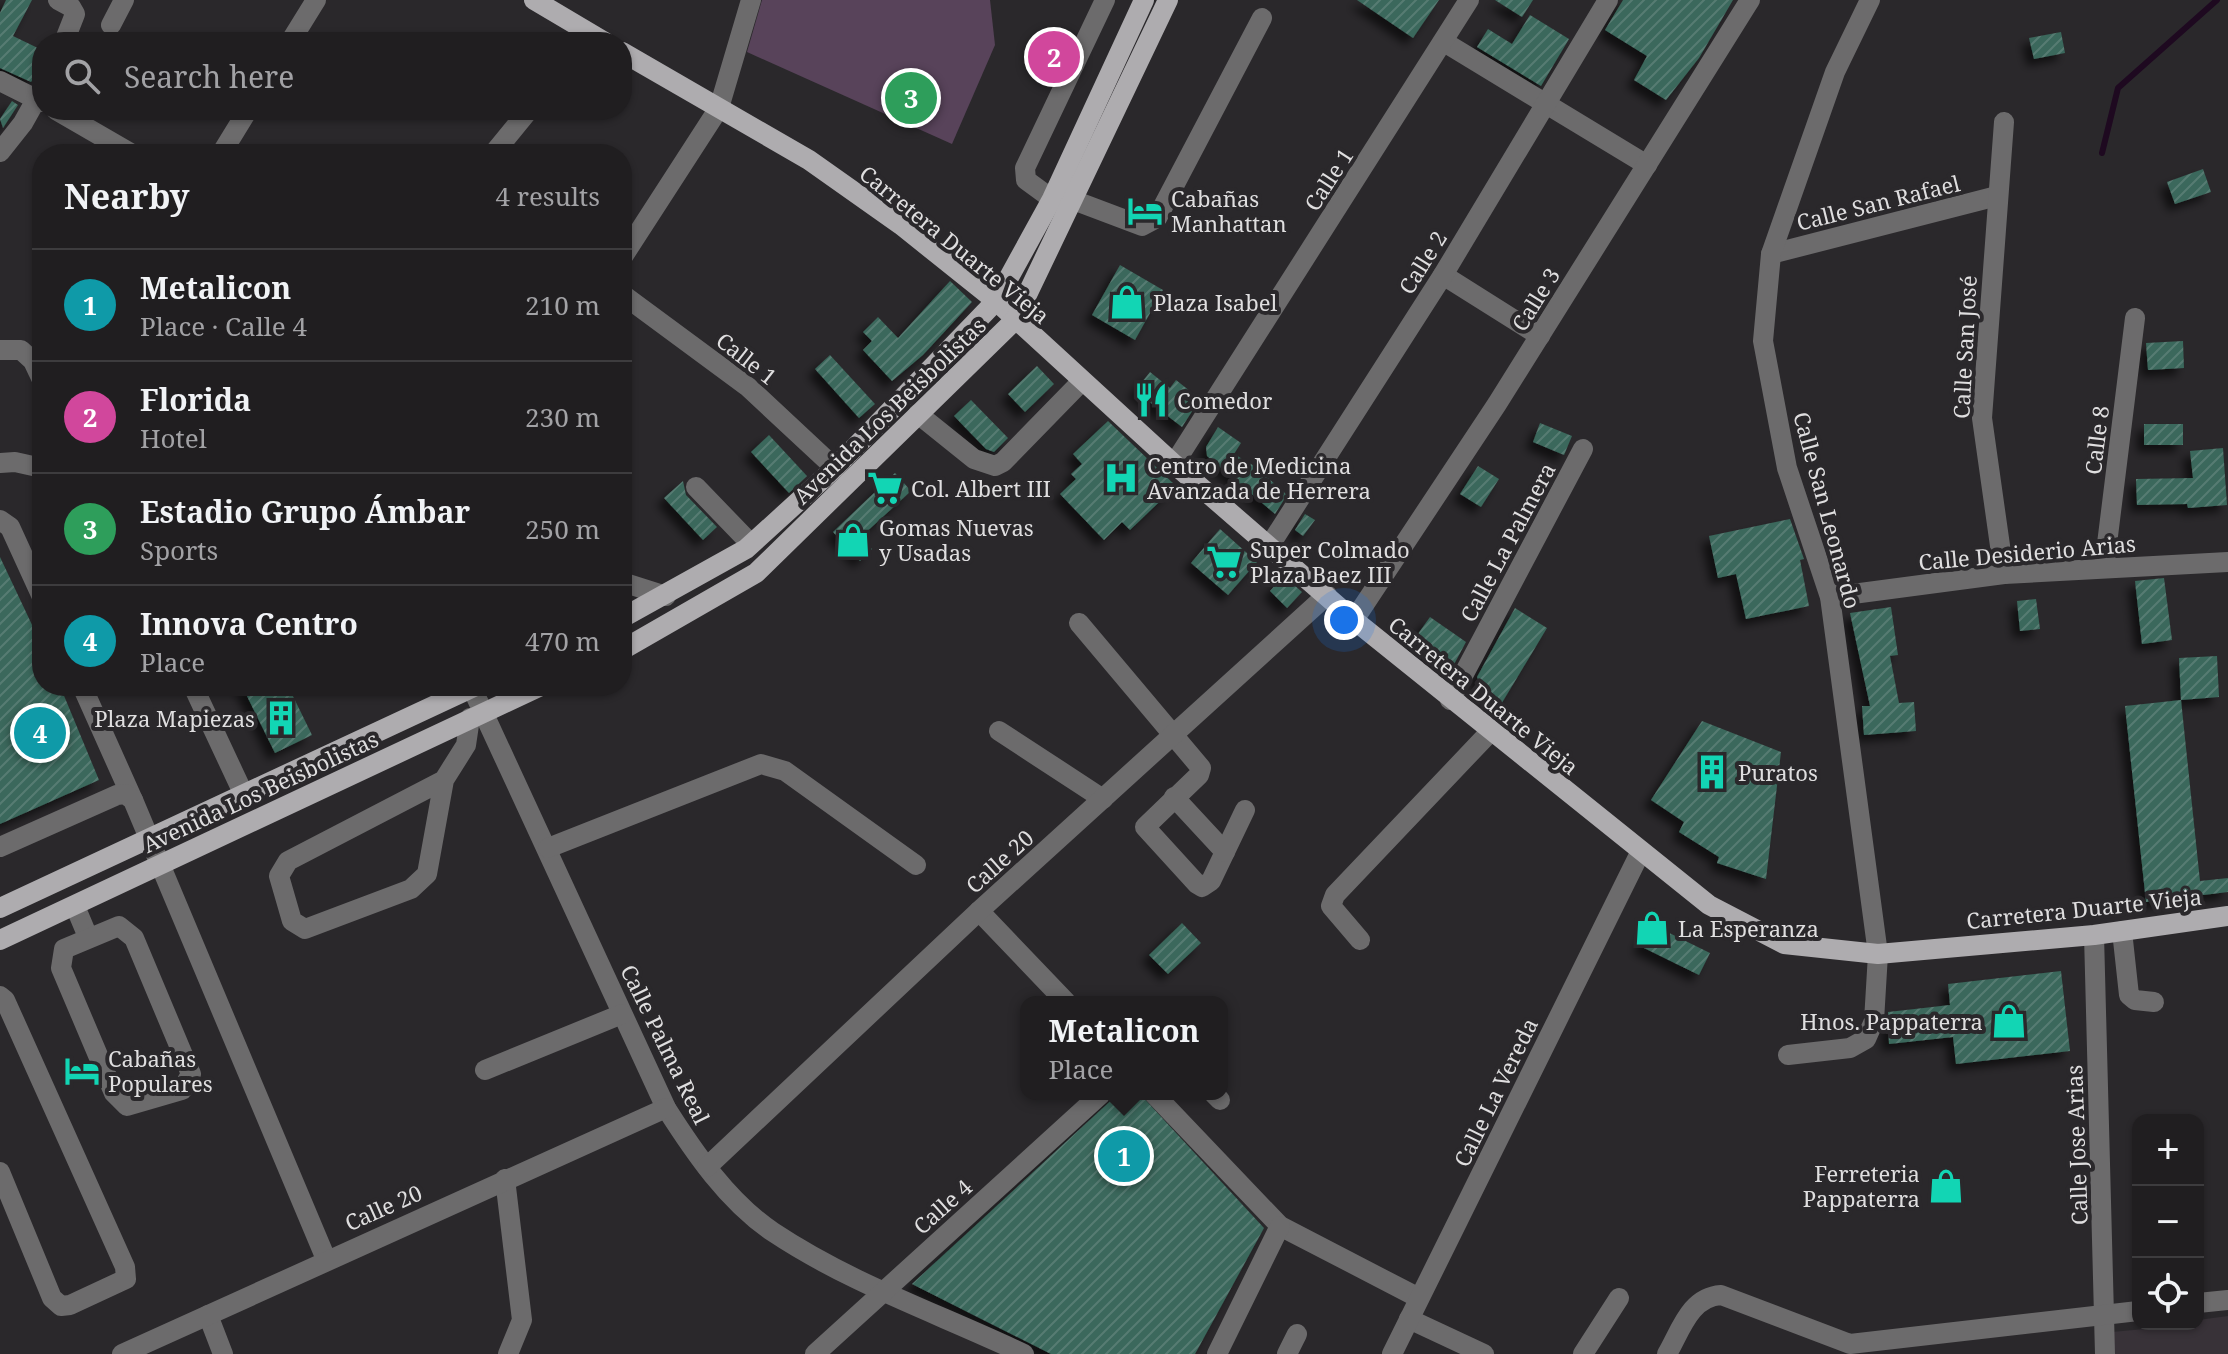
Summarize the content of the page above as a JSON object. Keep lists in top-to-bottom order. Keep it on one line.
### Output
{"streets":{"main road":["Carretera Duarte Vieja","Avenida Los Beisbolistas"],"street":["Calle 1","Calle San Rafael","Calle 2","Calle 3","Calle San José","Calle 8","Calle San Leonardo","Calle La Palmera","Calle Desiderio Arias","Calle 20","Calle Palma Real","Calle La Vereda","Calle Jose Arias","Calle 4"]},"crossings":[["Calle 1","Carretera Duarte Vieja"],["Calle 1","Avenida Los Beisbolistas"],["Calle San Rafael","Calle San José"],["Calle San Rafael","Calle San Leonardo"],["Carretera Duarte Vieja","Calle 2"],["Carretera Duarte Vieja","Calle 3"],["Carretera Duarte Vieja","Avenida Los Beisbolistas"],["Carretera Duarte Vieja","Calle San Leonardo"],["Carretera Duarte Vieja","Calle La Palmera"],["Carretera Duarte Vieja","Calle 20"],["Carretera Duarte Vieja","Calle La Vereda"],["Carretera Duarte Vieja","Calle Jose Arias"],["Calle San José","Calle Desiderio Arias"],["Avenida Los Beisbolistas","Calle Palma Real"],["Calle 8","Calle Desiderio Arias"],["Calle San Leonardo","Calle Desiderio Arias"],["Calle 20","Calle Palma Real"],["Calle Palma Real","Calle 4"]],"places":{"hotel":["Cabañas Manhattan","Cabañas Populares"],"shop":["Plaza Isabel","Gomas Nuevas y Usadas","La Esperanza","Hnos. Pappaterra","Ferreteria Pappaterra"],"restaurant":["Comedor"],"hospital":["Centro de Medicina Avanzada de Herrera"],"supermarket":["Col. Albert III","Super Colmado Plaza Baez III"],"building":["Plaza Mapiezas","Puratos"]},"page":{"pins":["2","3","4","1"],"search":"Search here","heading":["Nearby","4 results"],"list":[{"mark":"1","name":"Metalicon","note":"Place · Calle 4","value":"210 m"},{"mark":"2","name":"Florida","note":"Hotel","value":"230 m"},{"mark":"3","name":"Estadio Grupo Ámbar","note":"Sports","value":"250 m"},{"mark":"4","name":"Innova Centro","note":"Place","value":"470 m"}],"popup":["Metalicon","Place"],"map_buttons":["+","−"]}}
